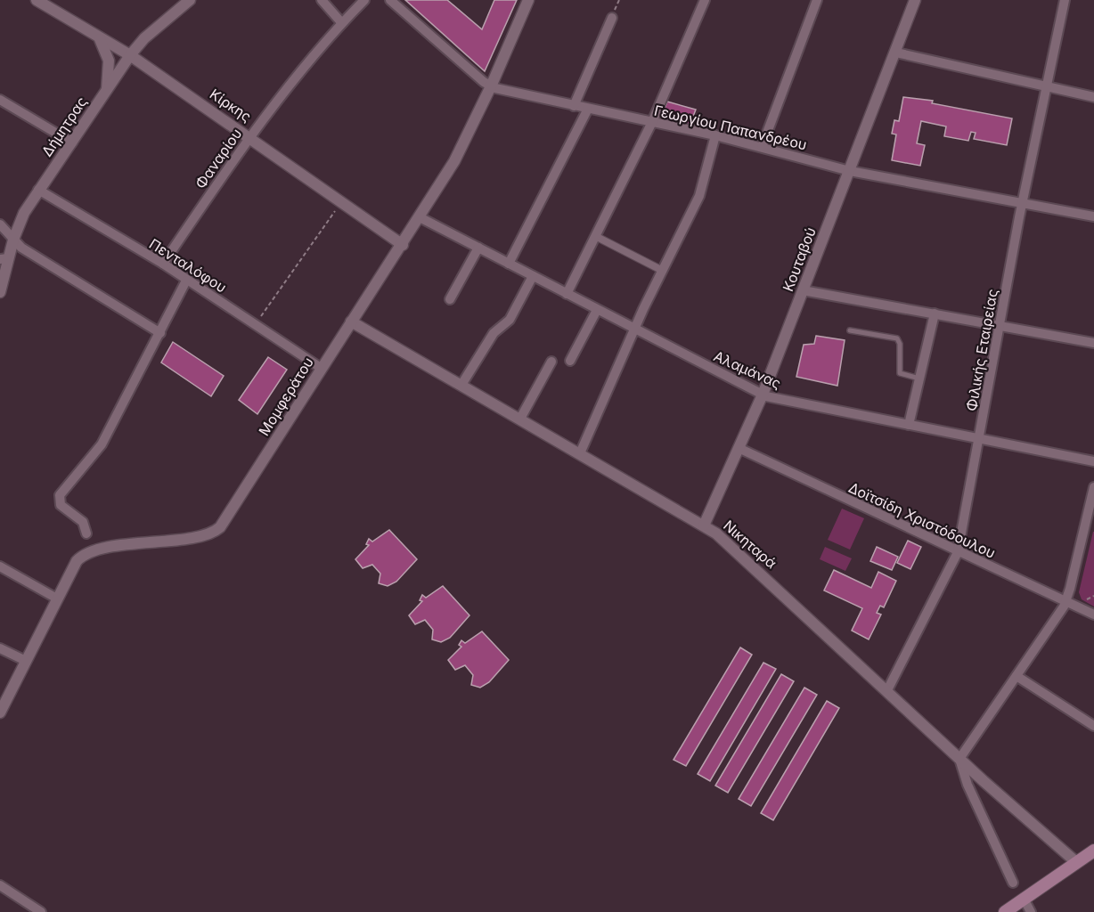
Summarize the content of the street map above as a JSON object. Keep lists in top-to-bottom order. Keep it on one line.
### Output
{"streets":{"street":["Κίρκης","Δήμητρας","Γεωργίου Παπανδρέου","Φαναρίου","Κουταβού","Πενταλόφου","Φιλικής Εταιρείας","Αλαμάνας","Μομφεράτου","Δοϊτσίδη Χριστόδουλου","Νικηταρά"]},"crossings":[["Κίρκης","Δήμητρας"],["Κίρκης","Φαναρίου"],["Κίρκης","Μομφεράτου"],["Δήμητρας","Πενταλόφου"],["Γεωργίου Παπανδρέου","Κουταβού"],["Γεωργίου Παπανδρέου","Φιλικής Εταιρείας"],["Γεωργίου Παπανδρέου","Μομφεράτου"],["Φαναρίου","Πενταλόφου"],["Κουταβού","Αλαμάνας"],["Κουταβού","Δοϊτσίδη Χριστόδουλου"],["Κουταβού","Νικηταρά"],["Πενταλόφου","Μομφεράτου"],["Φιλικής Εταιρείας","Αλαμάνας"],["Φιλικής Εταιρείας","Δοϊτσίδη Χριστόδουλου"],["Φιλικής Εταιρείας","Νικηταρά"],["Αλαμάνας","Μομφεράτου"],["Μομφεράτου","Νικηταρά"]]}
